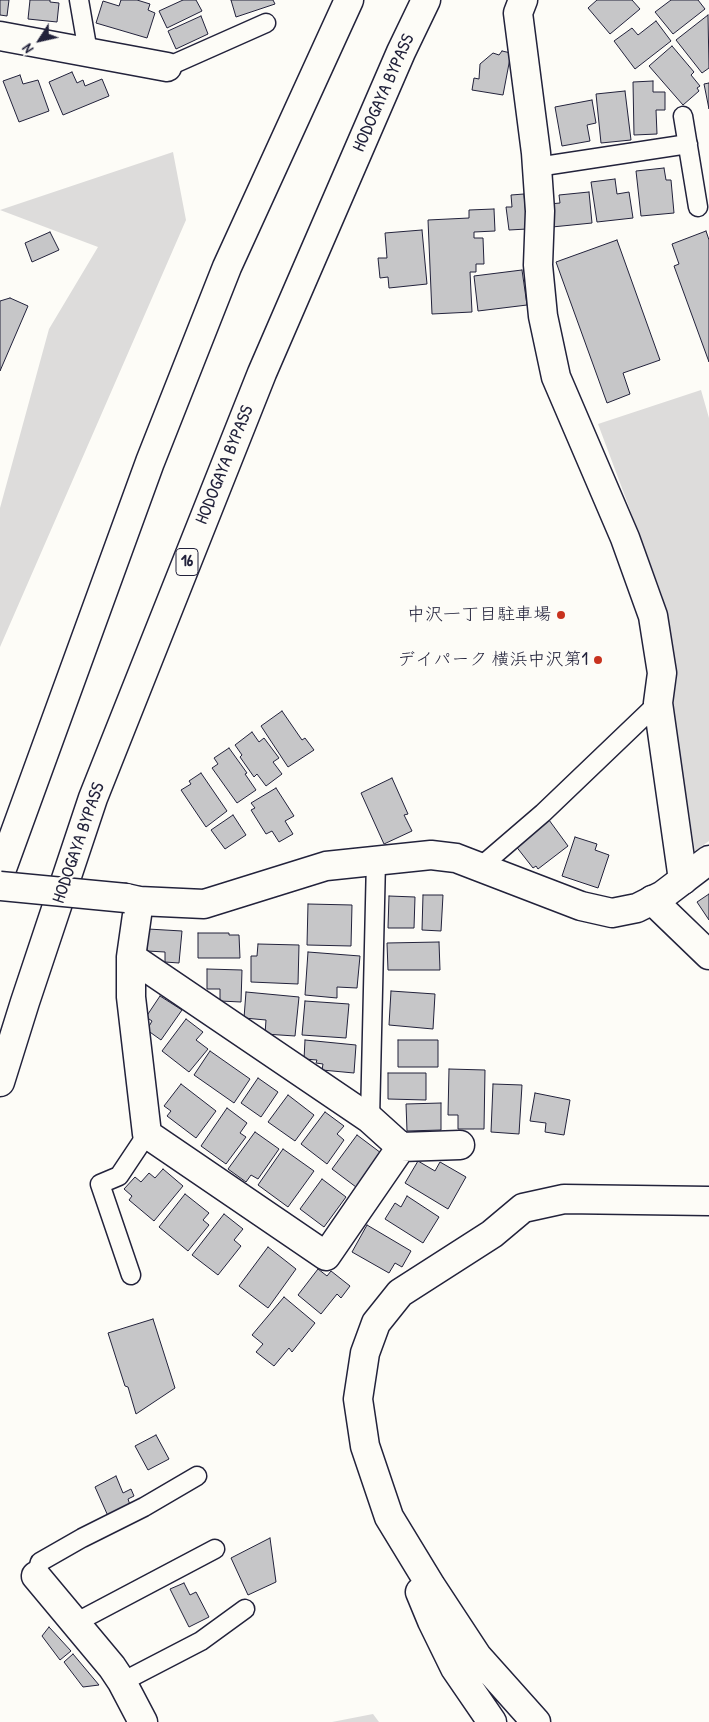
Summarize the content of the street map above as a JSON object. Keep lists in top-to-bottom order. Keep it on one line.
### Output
{"streets":{"main road":["HODOGAYA BYPASS","16"]},"places":["中沢一丁目駐車場","デイパーク 横浜中沢第1"],"north":"bottom left"}
